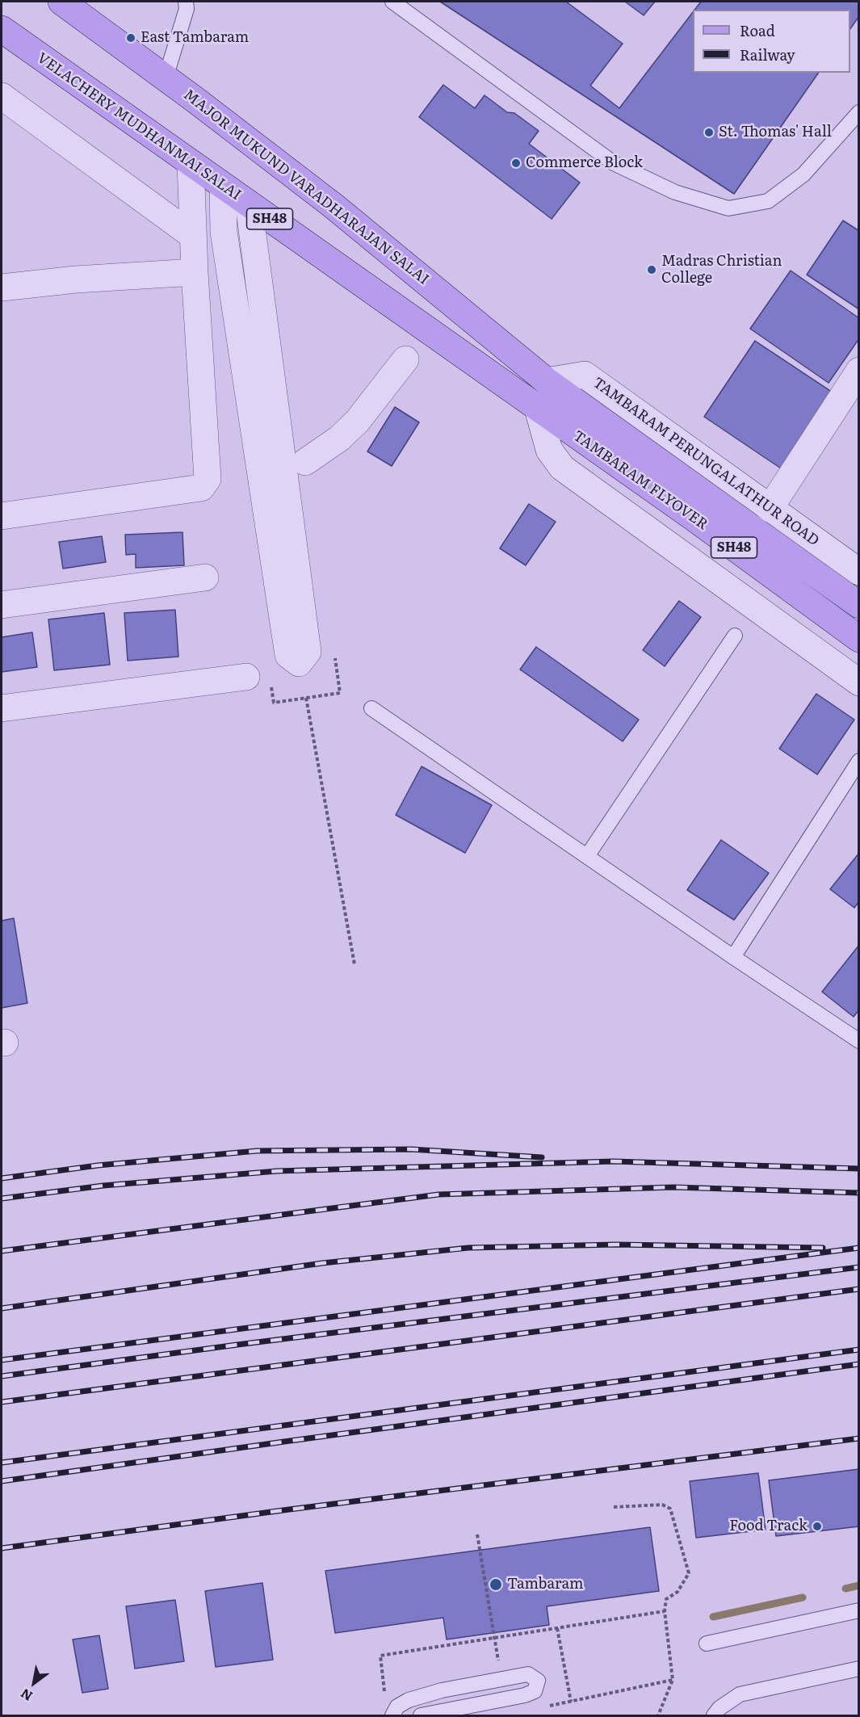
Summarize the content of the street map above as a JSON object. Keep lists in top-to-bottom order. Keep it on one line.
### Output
{"streets":{"main road":["VELACHERY MUDHANMAI SALAI","MAJOR MUKUND VARADHARAJAN SALAI","SH48","TAMBARAM FLYOVER"],"street":["TAMBARAM PERUNGALATHUR ROAD"]},"crossings":[["VELACHERY MUDHANMAI SALAI","TAMBARAM FLYOVER"],["MAJOR MUKUND VARADHARAJAN SALAI","TAMBARAM PERUNGALATHUR ROAD"],["MAJOR MUKUND VARADHARAJAN SALAI","TAMBARAM FLYOVER"],["TAMBARAM PERUNGALATHUR ROAD","TAMBARAM FLYOVER"]],"places":["East Tambaram","St. Thomas' Hall","Commerce Block","Madras Christian College","Food Track","Tambaram"],"legend":["Road","Railway"],"north":"bottom left"}
